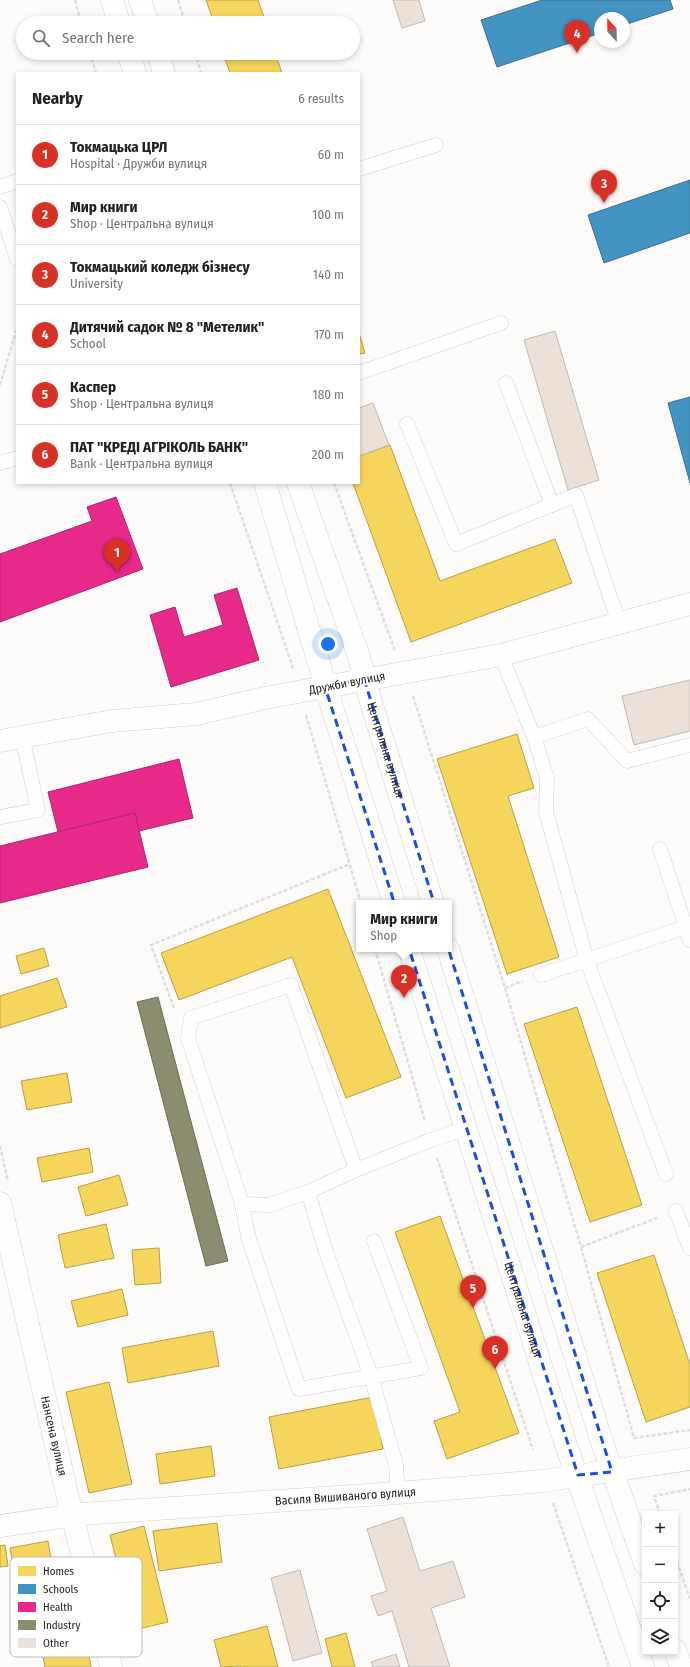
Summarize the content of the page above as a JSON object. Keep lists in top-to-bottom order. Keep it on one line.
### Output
{"streets":{"street":["Дружби вулиця","Центральна вулиця","Нансена вулиця","Василя Вишиваного вулиця"]},"crossings":[["Дружби вулиця","Центральна вулиця"],["Центральна вулиця","Василя Вишиваного вулиця"],["Нансена вулиця","Василя Вишиваного вулиця"]],"legend":["Homes","Schools","Health","Industry","Other"],"north":"top","page":{"search":"Search here","pins":["4","3","1","2","5","6"],"heading":["Nearby","6 results"],"list":[{"mark":"1","name":"Токмацька ЦРЛ","note":"Hospital · Дружби вулиця","value":"60 m"},{"mark":"2","name":"Мир книги","note":"Shop · Центральна вулиця","value":"100 m"},{"mark":"3","name":"Токмацький коледж бізнесу","note":"University","value":"140 m"},{"mark":"4","name":"Дитячий садок № 8 \"Метелик\"","note":"School","value":"170 m"},{"mark":"5","name":"Каспер","note":"Shop · Центральна вулиця","value":"180 m"},{"mark":"6","name":"ПАТ \"КРЕДI АГРIКОЛЬ БАНК\"","note":"Bank · Центральна вулиця","value":"200 m"}],"popup":["Мир книги","Shop"],"map_buttons":["+","−"]}}
